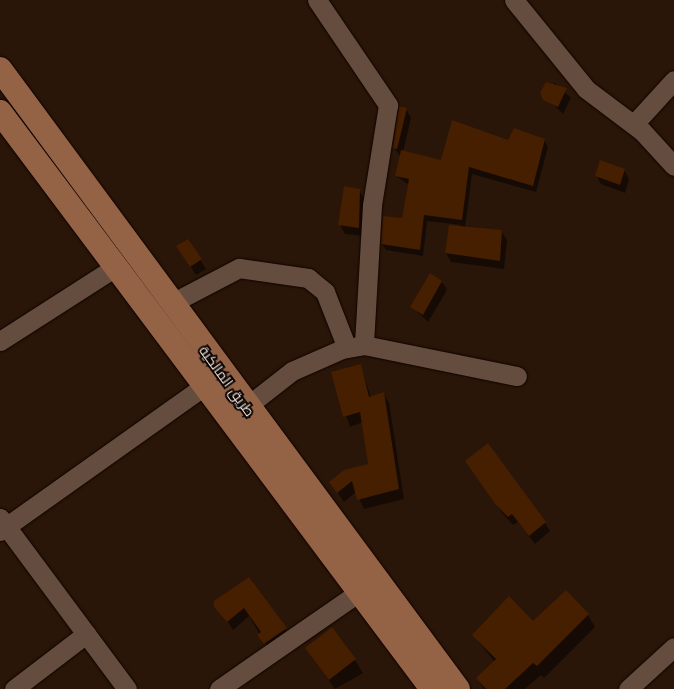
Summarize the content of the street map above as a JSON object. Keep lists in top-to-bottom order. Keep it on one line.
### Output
{"streets":{"main road":["طريق المالكية"]}}
